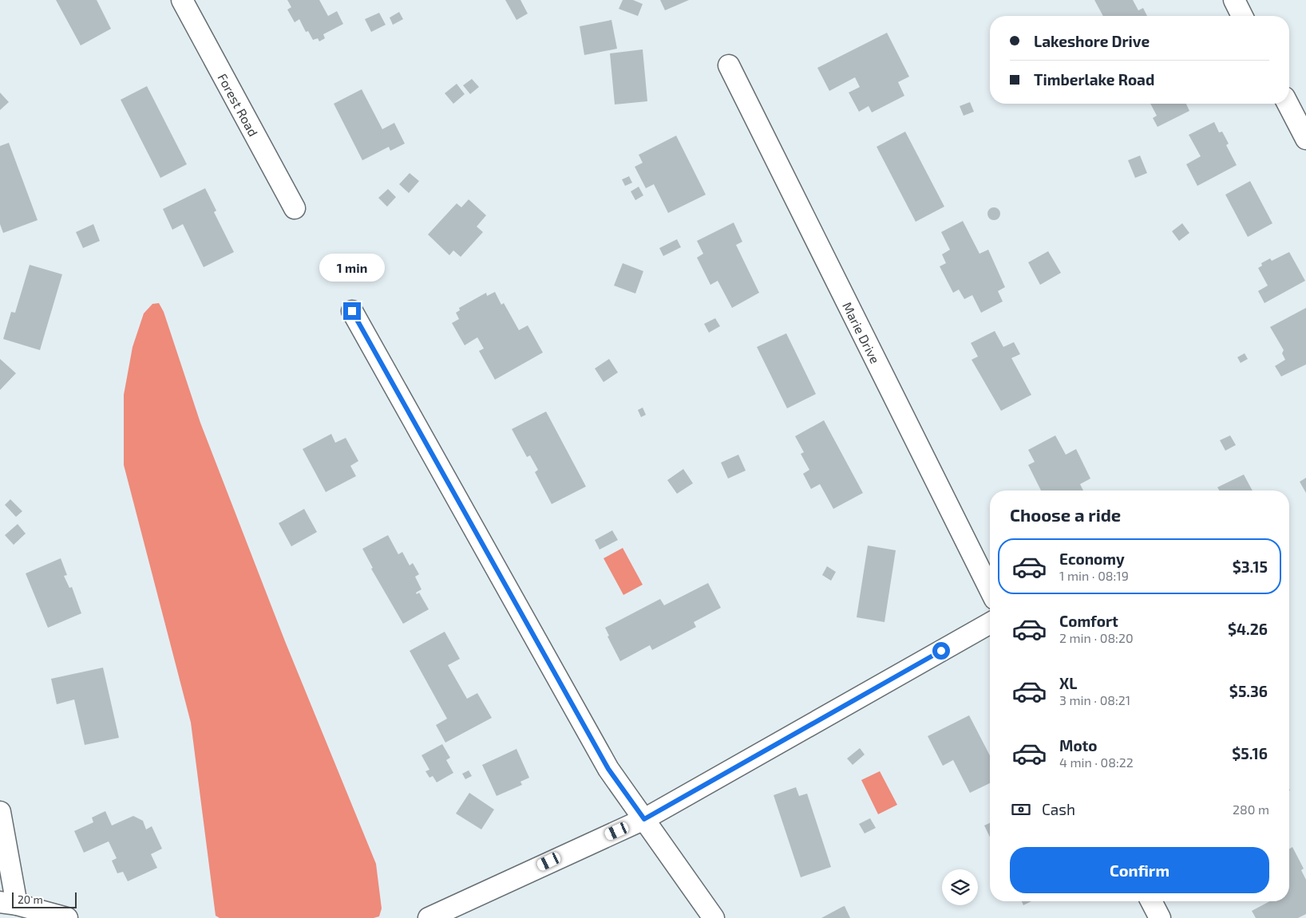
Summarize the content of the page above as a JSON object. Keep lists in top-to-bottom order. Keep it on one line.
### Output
{"streets":{"street":["Forest Road","Marie Drive"]},"scale_bar":"20 m","page":{"banner":["Lakeshore Drive","Timberlake Road"],"bubble":"1 min","heading":"Choose a ride","list":[{"name":"Economy","note":"1 min · 08:19","value":"$3.15"},{"name":"Comfort","note":"2 min · 08:20","value":"$4.26"},{"name":"XL","note":"3 min · 08:21","value":"$5.36"},{"name":"Moto","note":"4 min · 08:22","value":"$5.16"}],"pay":["Cash","280 m"],"buttons":"Confirm","scale":"20 m"}}
